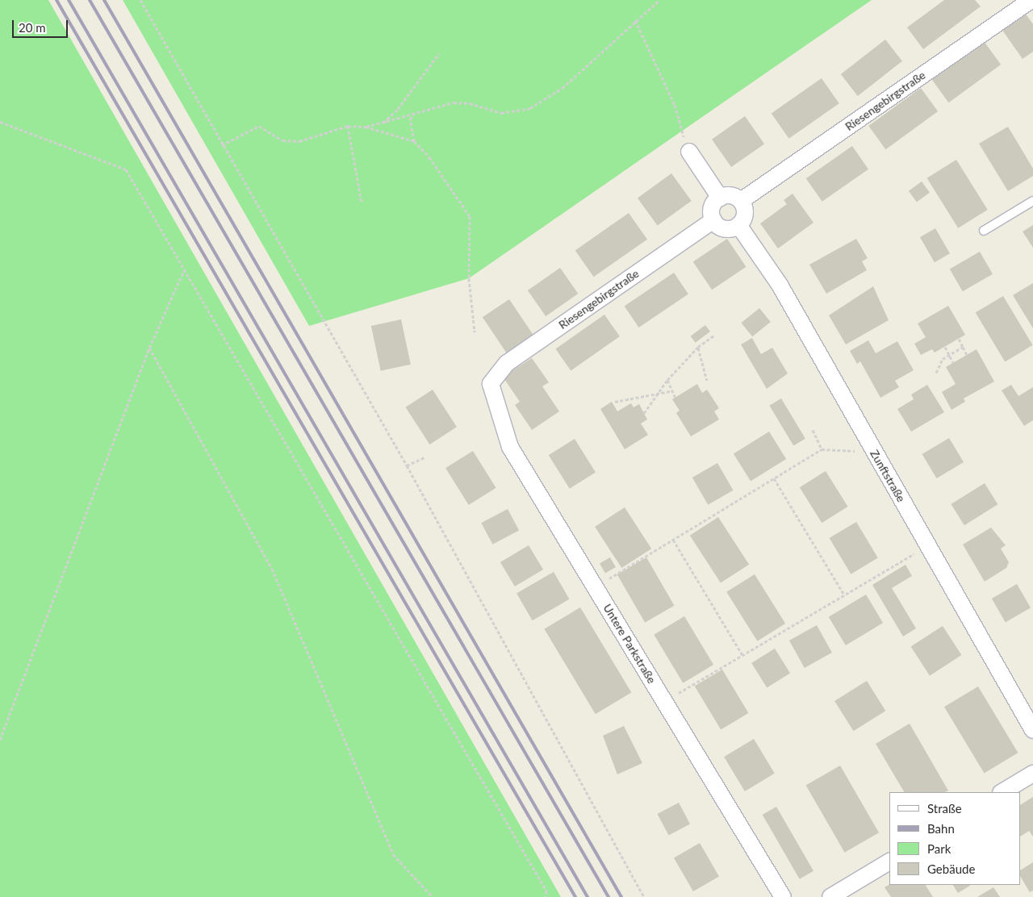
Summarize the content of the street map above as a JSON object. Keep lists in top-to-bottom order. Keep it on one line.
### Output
{"streets":{"street":["Riesengebirgstraße","Zunftstraße","Untere Parkstraße"]},"crossings":[["Riesengebirgstraße","Zunftstraße"],["Riesengebirgstraße","Untere Parkstraße"]],"legend":["Straße","Bahn","Park","Gebäude"],"scale_bar":"20 m"}
